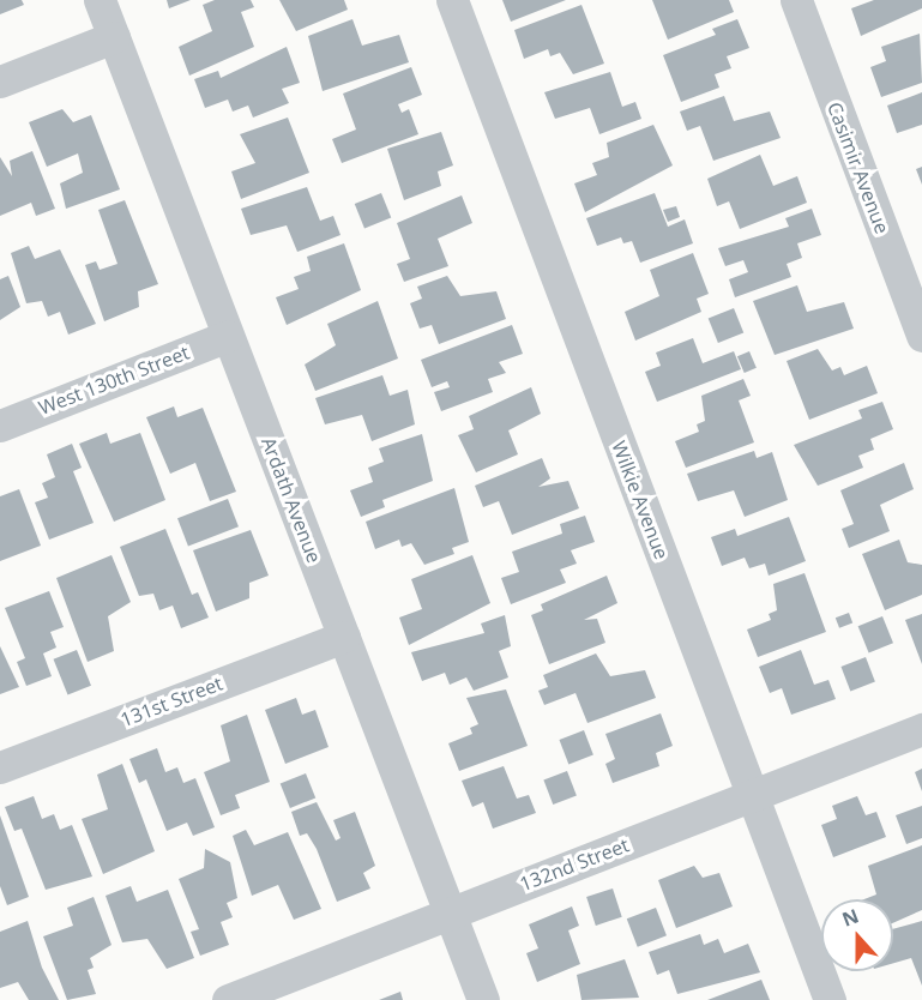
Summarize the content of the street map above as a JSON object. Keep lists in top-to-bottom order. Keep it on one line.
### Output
{"streets":{"street":["Casimir Avenue","West 130th Street","Ardath Avenue","Wilkie Avenue","131st Street","132nd Street"]},"crossings":[["West 130th Street","Ardath Avenue"],["Ardath Avenue","131st Street"],["Ardath Avenue","132nd Street"],["Wilkie Avenue","132nd Street"]],"north":"top"}
